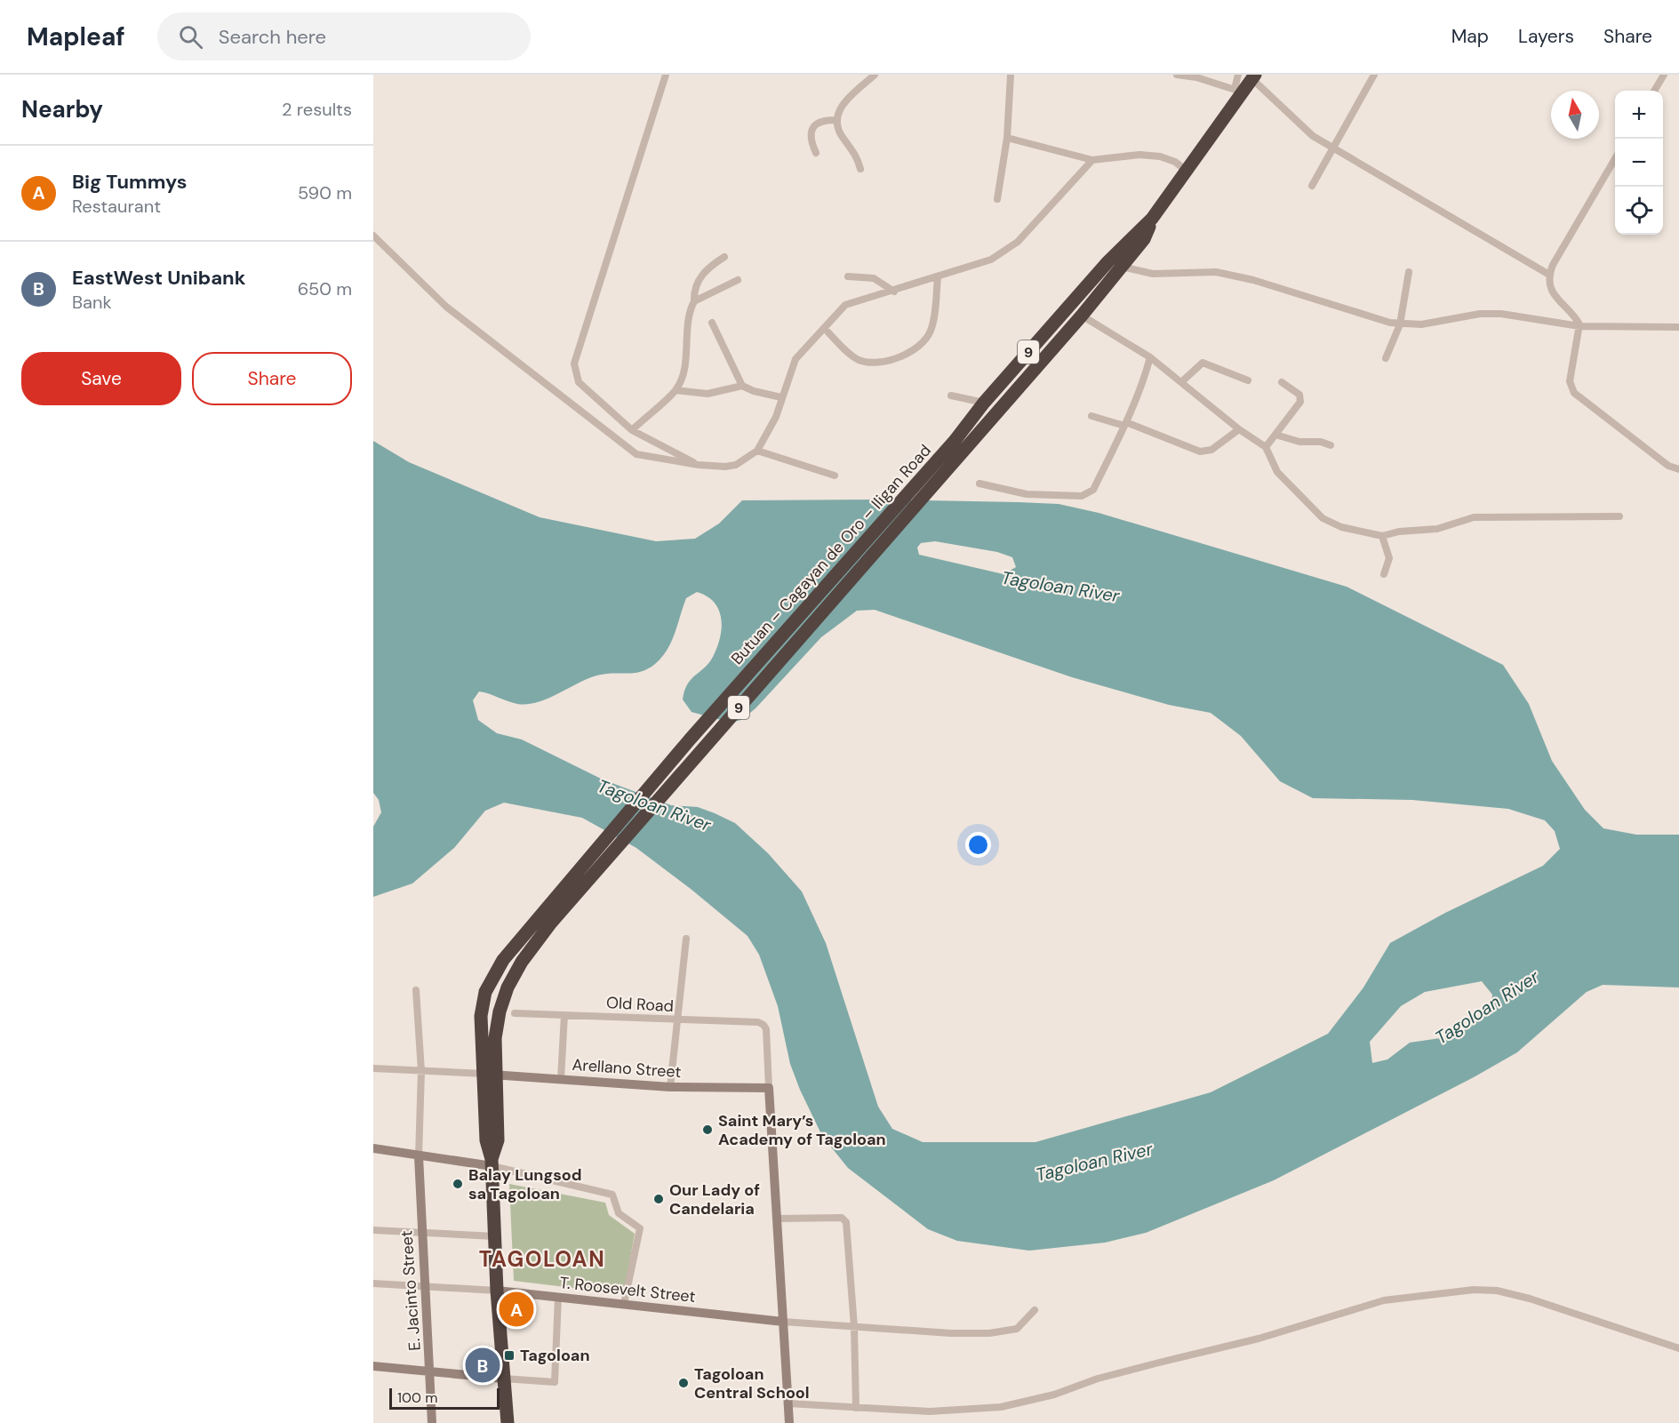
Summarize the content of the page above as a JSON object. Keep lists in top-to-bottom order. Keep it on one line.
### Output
{"streets":{"highway":["9","Butuan – Cagayan de Oro – Iligan Road"],"street":["Old Road","Arellano Street","T. Roosevelt Street","E. Jacinto Street"]},"crossings":[["9","Butuan – Cagayan de Oro – Iligan Road"],["9","Arellano Street"],["9","T. Roosevelt Street"],["Old Road","Arellano Street"],["T. Roosevelt Street","E. Jacinto Street"]],"districts":["TAGOLOAN"],"water":["Tagoloan River"],"places":{"other":["Saint Mary’s Academy of Tagoloan","Balay Lungsod sa Tagoloan","Our Lady of Candelaria","Tagoloan Central School"],"transit":["Tagoloan"]},"scale_bar":"100 m","north":"top","page":{"header":"Mapleaf","search":"Search here","nav":["Map","Layers","Share"],"heading":["Nearby","2 results"],"map_buttons":["+","−"],"list":[{"mark":"A","name":"Big Tummys","note":"Restaurant","value":"590 m"},{"mark":"B","name":"EastWest Unibank","note":"Bank","value":"650 m"}],"buttons":["Save","Share"],"pins":["A","B"],"scale":"100 m"}}
